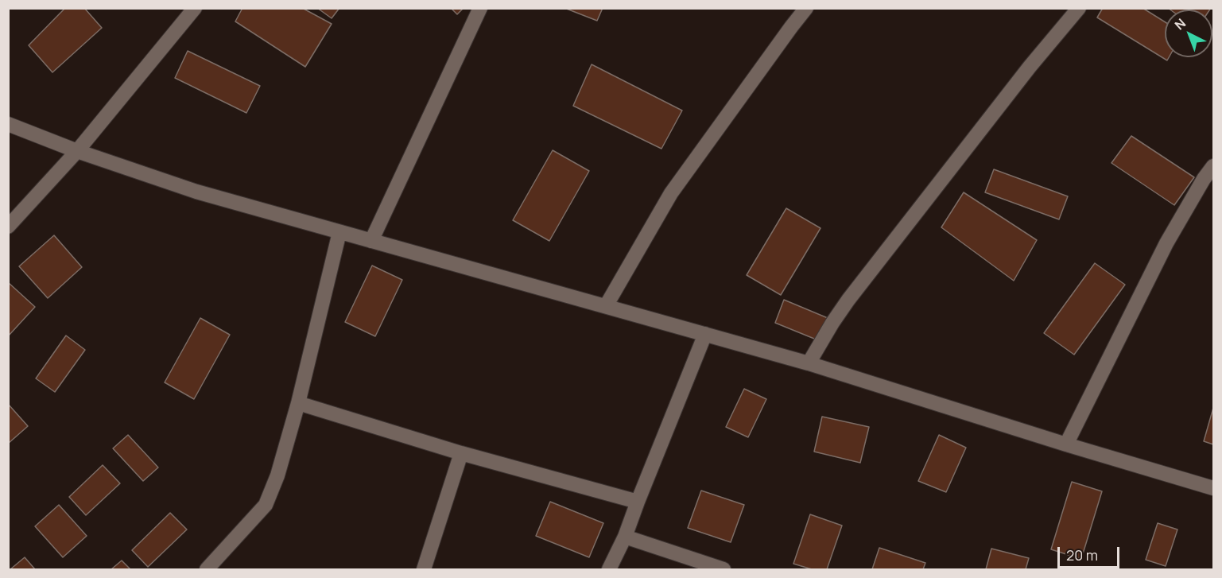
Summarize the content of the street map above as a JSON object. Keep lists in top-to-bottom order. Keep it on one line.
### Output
{"scale_bar":"20 m","north":"top left"}
